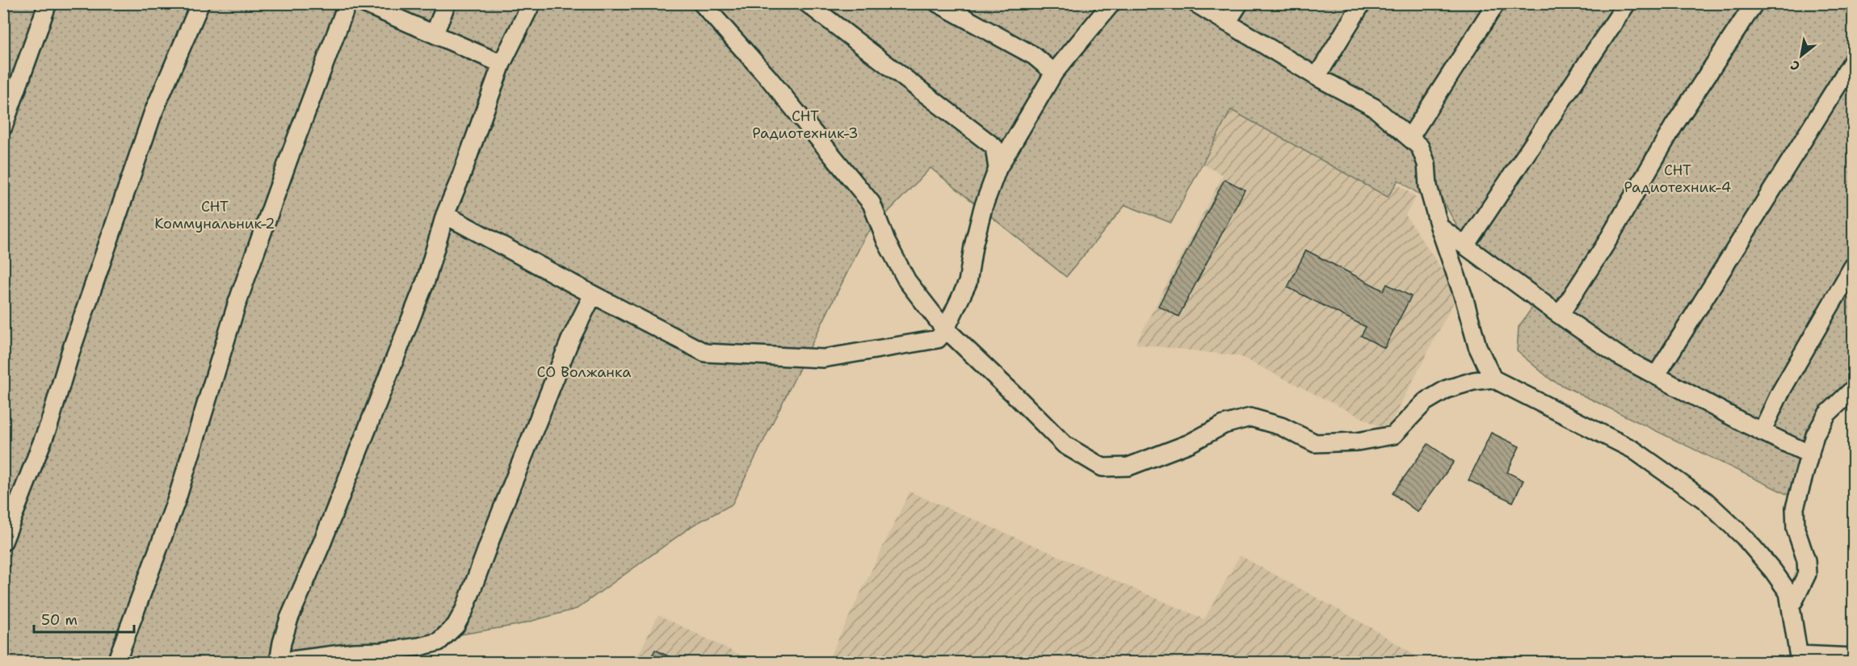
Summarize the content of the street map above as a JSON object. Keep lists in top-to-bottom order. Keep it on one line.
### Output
{"parks":["СНТ Радиотехник-3","СНТ Радиотехник-4","СНТ Коммунальник-2","СО Волжанка"],"scale_bar":"50 m","north":"bottom left"}
